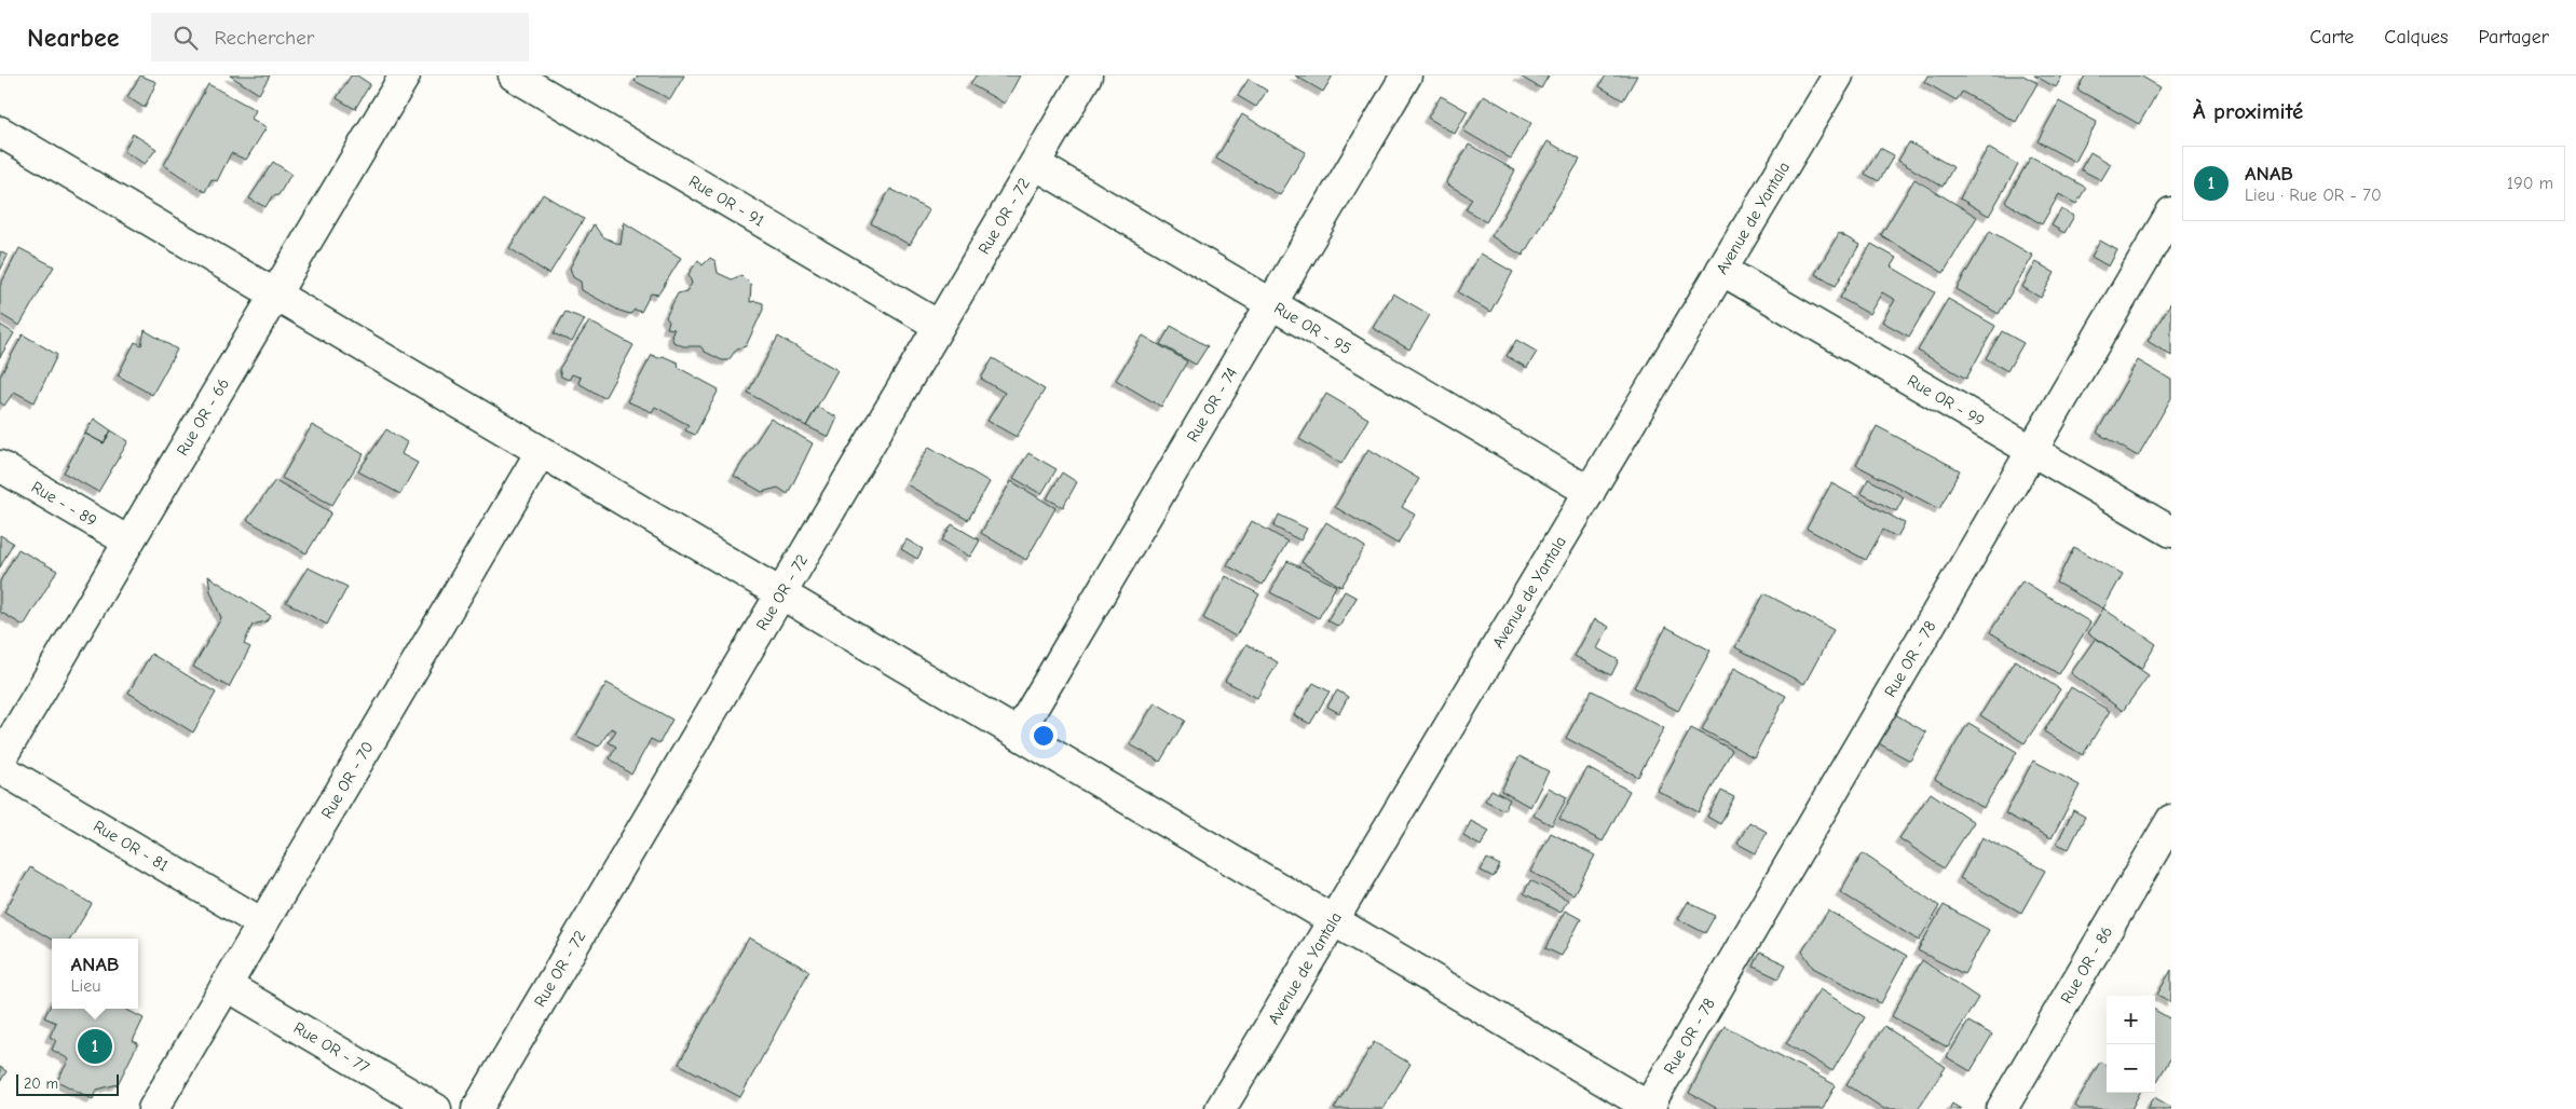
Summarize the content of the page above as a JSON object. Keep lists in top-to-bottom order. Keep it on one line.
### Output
{"streets":{"street":["Rue OR - 91","Rue OR - 72","Avenue de Yantala","Rue OR - 95","Rue OR - 99","Rue OR - 74","Rue OR - 66","Rue - - 89","Rue OR - 78","Rue OR - 70","Rue OR - 81","Rue OR - 86","Rue OR - 77"]},"crossings":[["Rue OR - 91","Rue OR - 72"],["Rue OR - 72","Rue OR - 95"],["Avenue de Yantala","Rue OR - 95"],["Avenue de Yantala","Rue OR - 99"],["Rue OR - 95","Rue OR - 74"],["Rue OR - 99","Rue OR - 78"],["Rue OR - 66","Rue - - 89"],["Rue OR - 70","Rue OR - 81"],["Rue OR - 70","Rue OR - 77"]],"scale_bar":"20 m","page":{"header":"Nearbee","search":"Rechercher","nav":["Carte","Calques","Partager"],"heading":"À proximité","list":[{"mark":"1","name":"ANAB","note":"Lieu · Rue OR - 70","value":"190 m"}],"popup":["ANAB","Lieu"],"map_buttons":["+","−"],"pins":"1","scale":"20 m"}}
